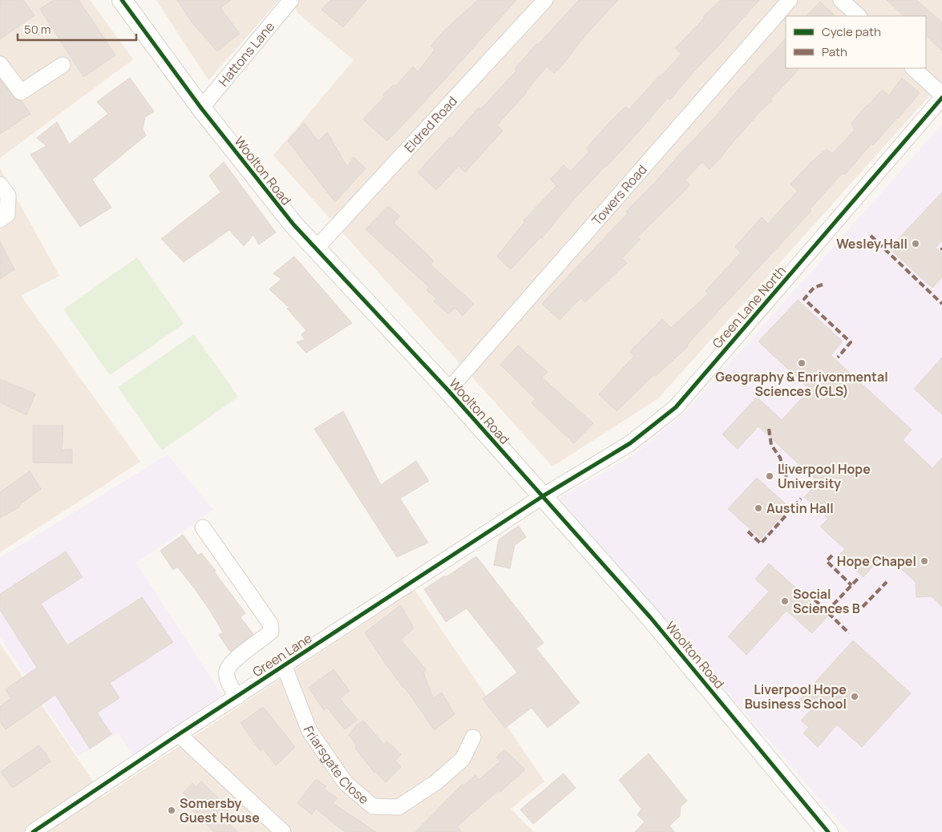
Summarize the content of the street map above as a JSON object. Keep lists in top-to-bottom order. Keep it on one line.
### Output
{"streets":{"street":["Hattons Lane","Eldred Road","Woolton Road","Towers Road","Green Lane North","Green Lane","Friarsgate Close"]},"crossings":[["Hattons Lane","Woolton Road"],["Eldred Road","Woolton Road"],["Woolton Road","Towers Road"],["Woolton Road","Green Lane North"],["Woolton Road","Green Lane"],["Green Lane North","Green Lane"],["Green Lane","Friarsgate Close"]],"places":["Wesley Hall","Geography & Enrivonmental Sciences (GLS)","Liverpool Hope University","Austin Hall","Hope Chapel","Social Sciences B","Liverpool Hope Business School","Somersby Guest House"],"legend":["Cycle path","Path"],"scale_bar":"50 m"}
